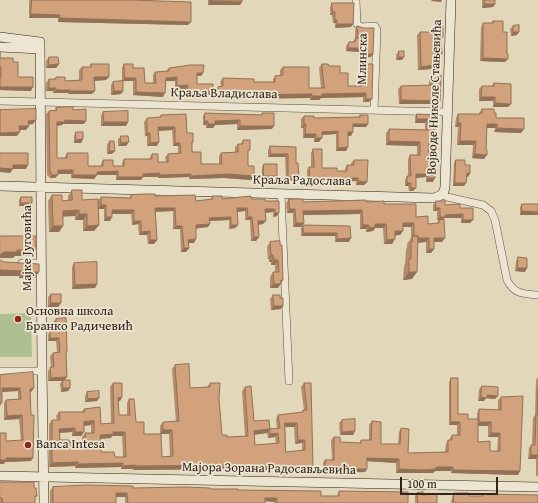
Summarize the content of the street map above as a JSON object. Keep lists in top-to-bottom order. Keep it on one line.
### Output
{"streets":{"street":["Млинска","Краља Владислава","Војводе Николе Стањевића","Краља Радослава","Мајке Југовића","Мајора Зорана Радосављевића"]},"crossings":[["Млинска","Краља Владислава"],["Краља Владислава","Војводе Николе Стањевића"],["Краља Владислава","Мајке Југовића"],["Војводе Николе Стањевића","Краља Радослава"],["Краља Радослава","Мајке Југовића"],["Мајке Југовића","Мајора Зорана Радосављевића"]],"places":["Основна школа Бранко Радичевић","Banca Intesa"],"scale_bar":"100 m"}
